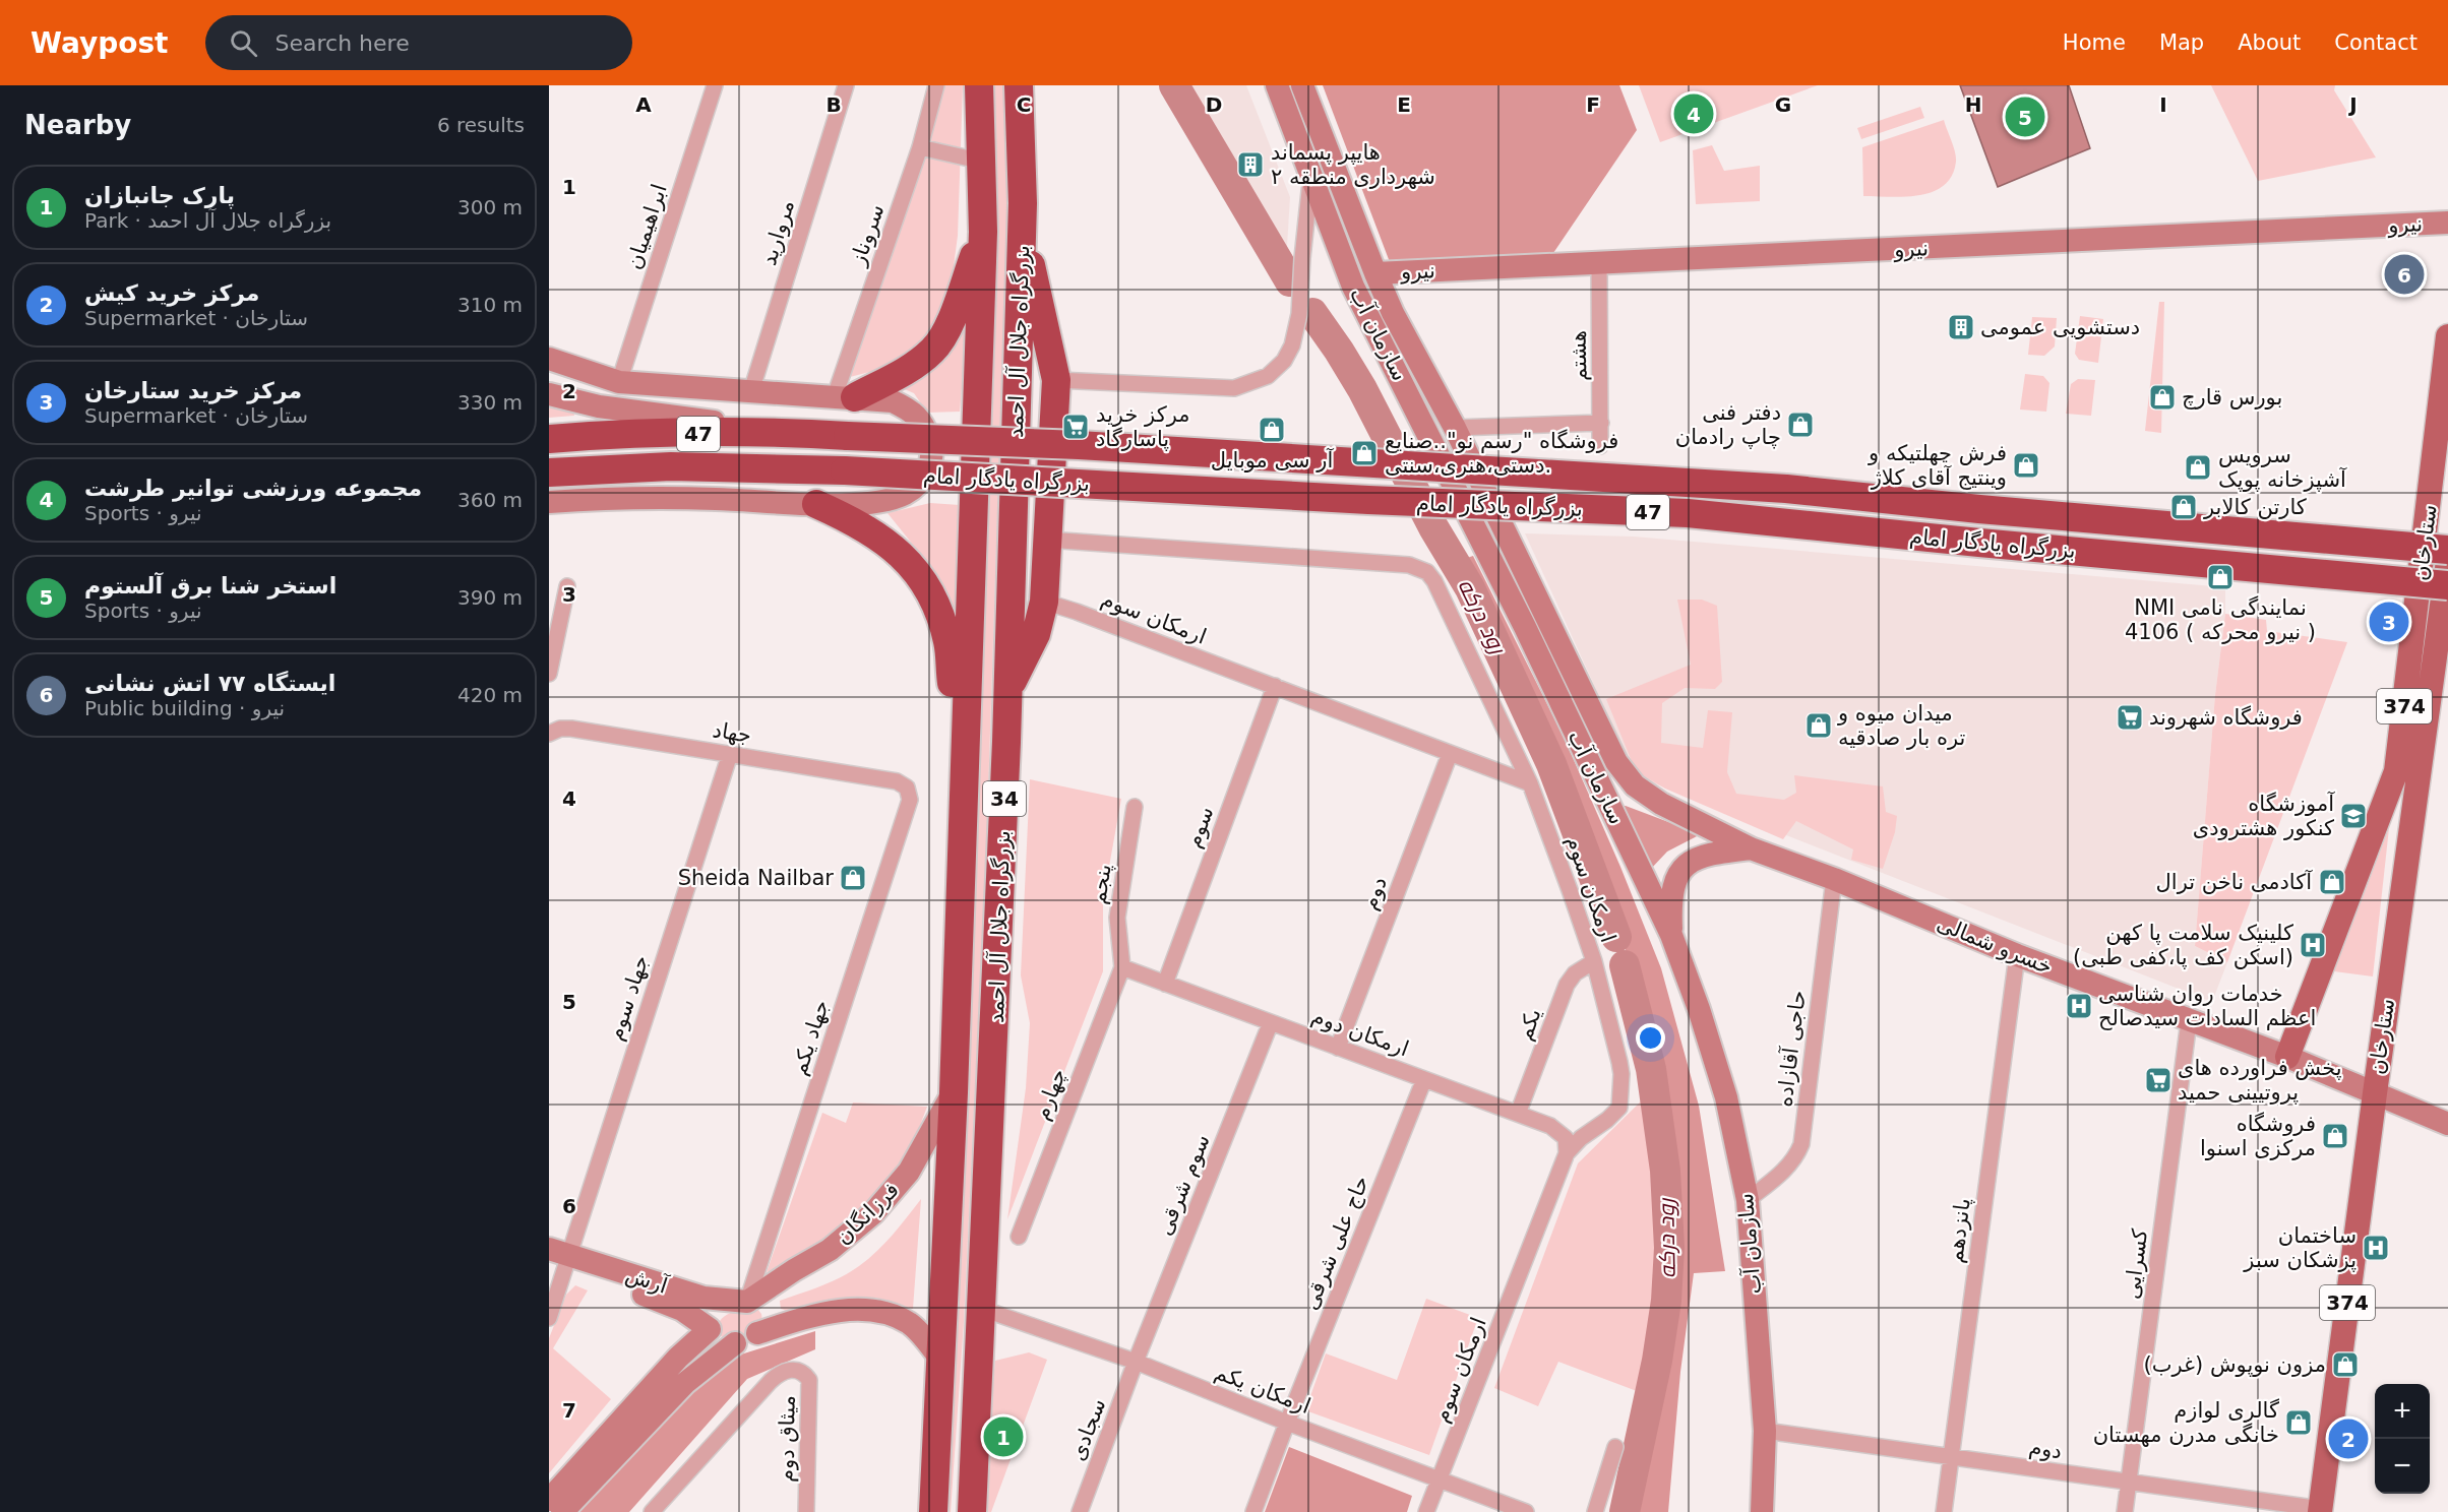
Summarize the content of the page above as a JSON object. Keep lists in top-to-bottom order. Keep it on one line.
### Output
{"streets":{"highway":["بزرگراه جلال آل احمد","47","بزرگراه یادگار امام","34"],"main road":["ستارخان","374"],"street":["نیرو","ابراهیمیان","مروارید","سروناز","سازمان آب","هشتم","ارمکان سوم","جهاد","سوم","پنجم","دوم","خسرو شمالی","جهاد سوم","یکم","ارمکان دوم","جهاد یکم","حاجی آقازاده","چهارم","سوم شرقی","فرزانگان","پانزدهم","حاج علی شرقی","کسرایی","آرش","ارمکان یکم","سجادی","میثاق دوم"]},"crossings":[["نیرو","سازمان آب"],["نیرو","هشتم"],["سازمان آب","دوم"],["سازمان آب","خسرو شمالی"],["سازمان آب","حاجی آقازاده"],["بزرگراه جلال آل احمد","فرزانگان"],["بزرگراه جلال آل احمد","ارمکان یکم"],["ستارخان","دوم"],["ستارخان","خسرو شمالی"],["ارمکان سوم","سوم"],["ارمکان سوم","دوم"],["ارمکان سوم","یکم"],["ارمکان سوم","ارمکان دوم"],["ارمکان سوم","ارمکان یکم"],["جهاد","جهاد سوم"],["جهاد","جهاد یکم"],["سوم","ارمکان دوم"],["پنجم","ارمکان دوم"],["پنجم","چهارم"],["دوم","ارمکان دوم"],["دوم","پانزدهم"],["دوم","کسرایی"],["خسرو شمالی","حاجی آقازاده"],["خسرو شمالی","پانزدهم"],["خسرو شمالی","کسرایی"],["جهاد سوم","آرش"],["یکم","ارمکان دوم"],["ارمکان دوم","چهارم"],["ارمکان دوم","سوم شرقی"],["ارمکان دوم","حاج علی شرقی"],["جهاد یکم","فرزانگان"],["جهاد یکم","آرش"],["سوم شرقی","ارمکان یکم"],["سوم شرقی","سجادی"],["فرزانگان","آرش"],["حاج علی شرقی","ارمکان یکم"],["ارمکان یکم","سجادی"]],"water":["رود درکه"],"places":{"building":["هایپر پسماند شهرداری منطقه ۲","دستشویی عمومی"],"shop":["بورس قارچ","دفتر فنی چاپ رادمان","آر سی موبایل","فروشگاه \"رسم نو\"..صنایع دستی،هنری،سنتی.","فرش چهلتیکه و وینتیج آقای کلاژ","سرویس آشپزخانه پوپک","کارتن کالابر","NMI نمایندگی نامی 4106 ( نیرو محرکه )","میدان میوه و تره بار صادقیه","Sheida Nailbar","آکادمی ناخن ترال","فروشگاه مرکزی اسنوا","مزون نوپوش (غرب)","گالری لوازم خانگی مدرن مهستان"],"supermarket":["مرکز خرید پاسارگاد","فروشگاه شهروند","پخش فراورده های پروتیینی حمید"],"school or university":["آموزشگاه کنکور هشترودی"],"hospital":["کلینیک سلامت پا کهن (اسکن کف پا،کفی طبی)","خدمات روان شناسی اعظم السادات سیدصالح","ساختمان پزشکان سبز"]},"page":{"header":"Waypost","search":"Search here","nav":["Home","Map","About","Contact"],"heading":["Nearby","6 results"],"pins":["4","5","6","3","1","2"],"list":[{"mark":"1","name":"پارک جانبازان","note":"Park · بزرگراه جلال آل احمد","value":"300 m"},{"mark":"2","name":"مرکز خرید کیش","note":"Supermarket · ستارخان","value":"310 m"},{"mark":"3","name":"مرکز خرید ستارخان","note":"Supermarket · ستارخان","value":"330 m"},{"mark":"4","name":"مجموعه ورزشی توانیر طرشت","note":"Sports · نیرو","value":"360 m"},{"mark":"5","name":"استخر شنا برق آلستوم","note":"Sports · نیرو","value":"390 m"},{"mark":"6","name":"ایستگاه ۷۷ اتش نشانی","note":"Public building · نیرو","value":"420 m"}],"map_buttons":["+","−"]},"grid":{"columns":["A","B","C","D","E","F","G","H","I","J"],"rows":["1","2","3","4","5","6","7"]}}
